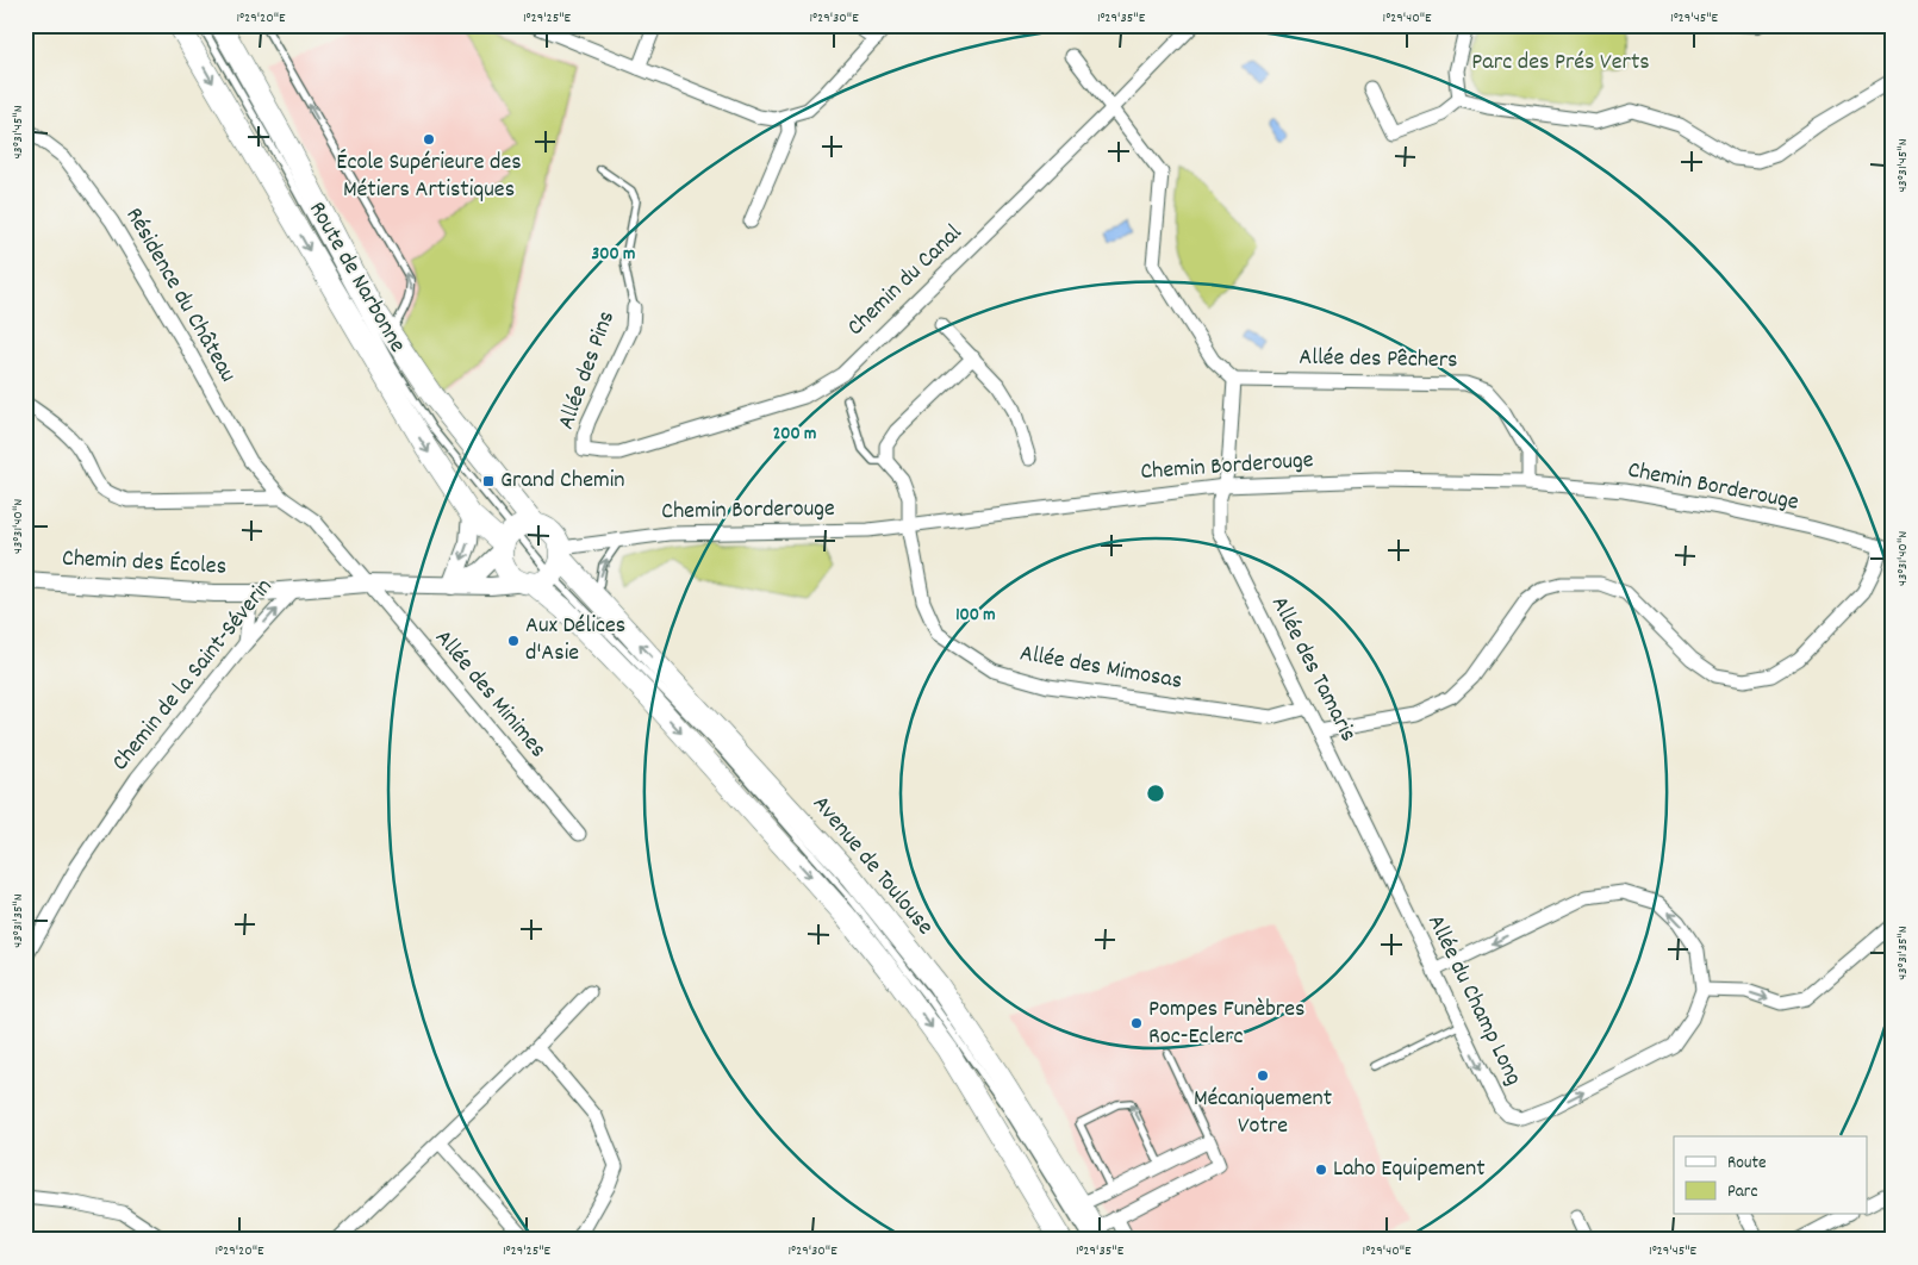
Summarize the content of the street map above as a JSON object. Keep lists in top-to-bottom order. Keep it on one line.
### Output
{"streets":{"main road":["Route de Narbonne","Avenue de Toulouse"],"street":["Chemin du Canal","Résidence du Château","Allée des Pêchers","Allée des Pins","Chemin Borderouge","Chemin des Écoles","Allée des Mimosas","Allée des Tamaris","Chemin de la Saint-Séverin","Allée des Minimes","Allée du Champ Long"]},"crossings":[["Route de Narbonne","Chemin Borderouge"],["Route de Narbonne","Avenue de Toulouse"],["Chemin du Canal","Allée des Pins"],["Résidence du Château","Chemin de la Saint-Séverin"],["Résidence du Château","Allée des Minimes"],["Allée des Pêchers","Chemin Borderouge"],["Allée des Pêchers","Allée des Tamaris"],["Chemin Borderouge","Allée des Mimosas"],["Chemin Borderouge","Allée des Tamaris"],["Chemin Borderouge","Avenue de Toulouse"],["Chemin des Écoles","Chemin de la Saint-Séverin"],["Allée des Mimosas","Allée des Tamaris"],["Allée des Tamaris","Allée du Champ Long"],["Chemin de la Saint-Séverin","Allée des Minimes"]],"parks":["Parc des Prés Verts"],"places":{"other":["École Supérieure des Métiers Artistiques","Aux Délices d'Asie","Pompes Funèbres Roc-Eclerc","Mécaniquement Votre","Laho Equipement"],"transit":["Grand Chemin"]},"legend":["Route","Parc"],"coordinates":["1°29'20\"E","1°29'25\"E","1°29'30\"E","1°29'35\"E","1°29'40\"E","1°29'45\"E","43°31'45\"N","43°31'40\"N","43°31'35\"N"],"rings":["300 m","200 m","100 m"]}
